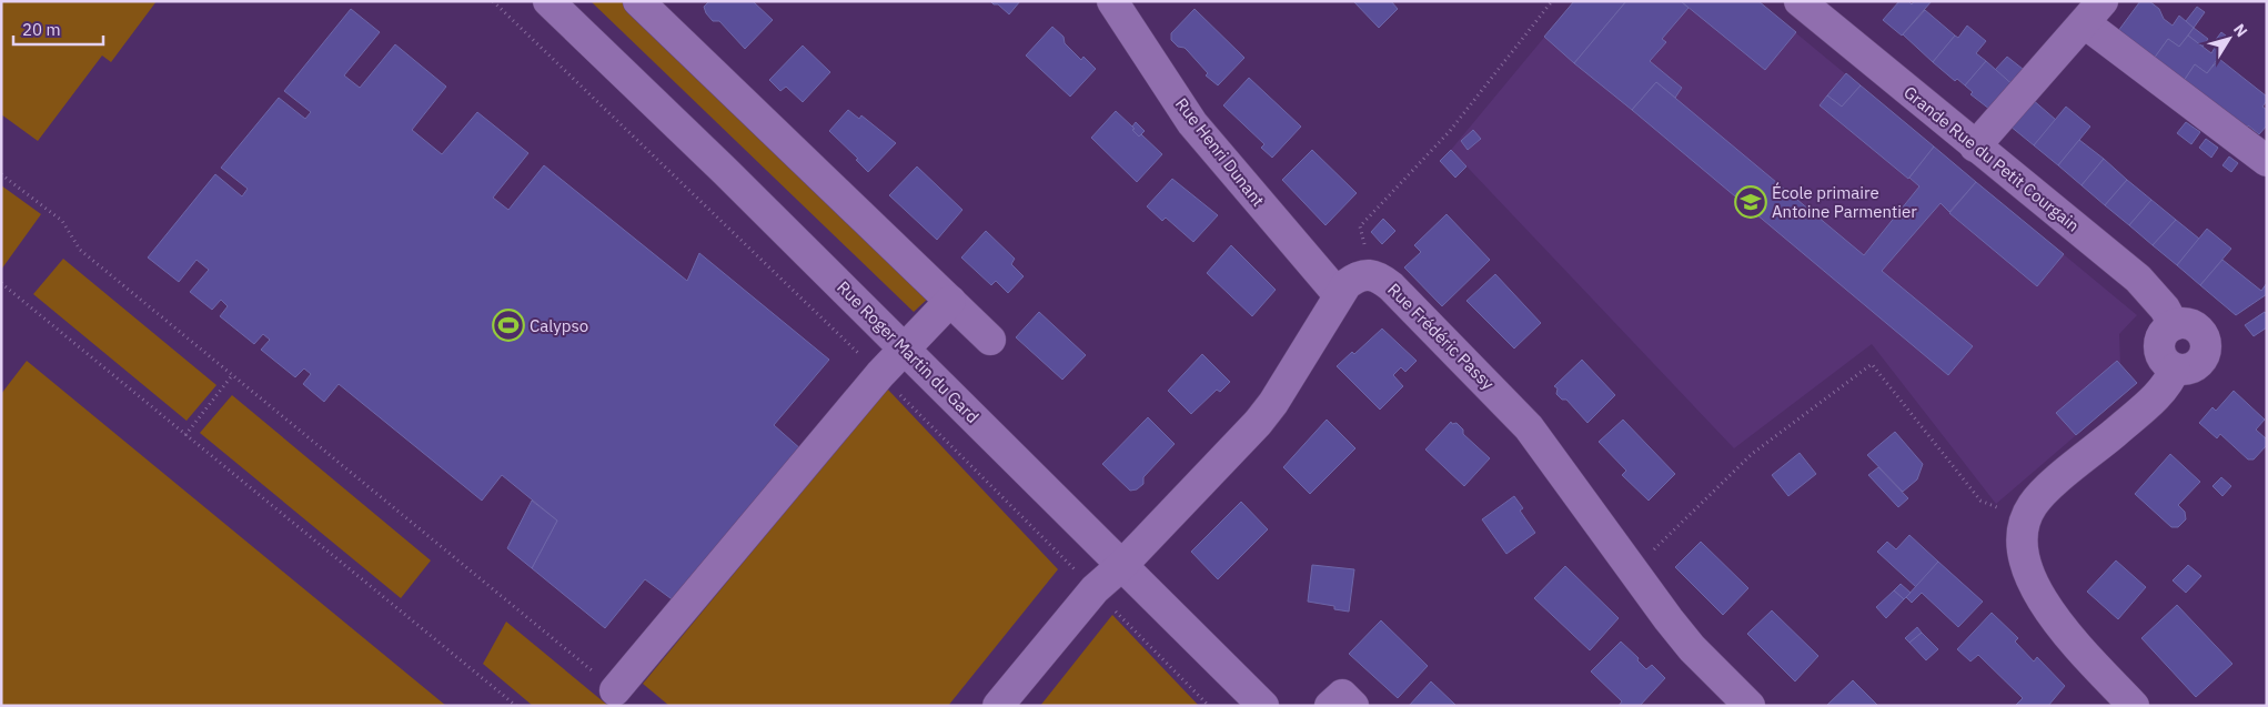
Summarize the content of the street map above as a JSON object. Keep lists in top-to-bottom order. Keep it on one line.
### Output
{"streets":{"street":["Rue Henri Dunant","Grande Rue du Petit Courgain","Rue Frédéric Passy","Rue Roger Martin du Gard"]},"crossings":[["Rue Henri Dunant","Rue Frédéric Passy"],["Rue Frédéric Passy","Rue Roger Martin du Gard"]],"places":{"school or university":["École primaire Antoine Parmentier"],"sports":["Calypso"]},"scale_bar":"20 m","north":"top right"}
